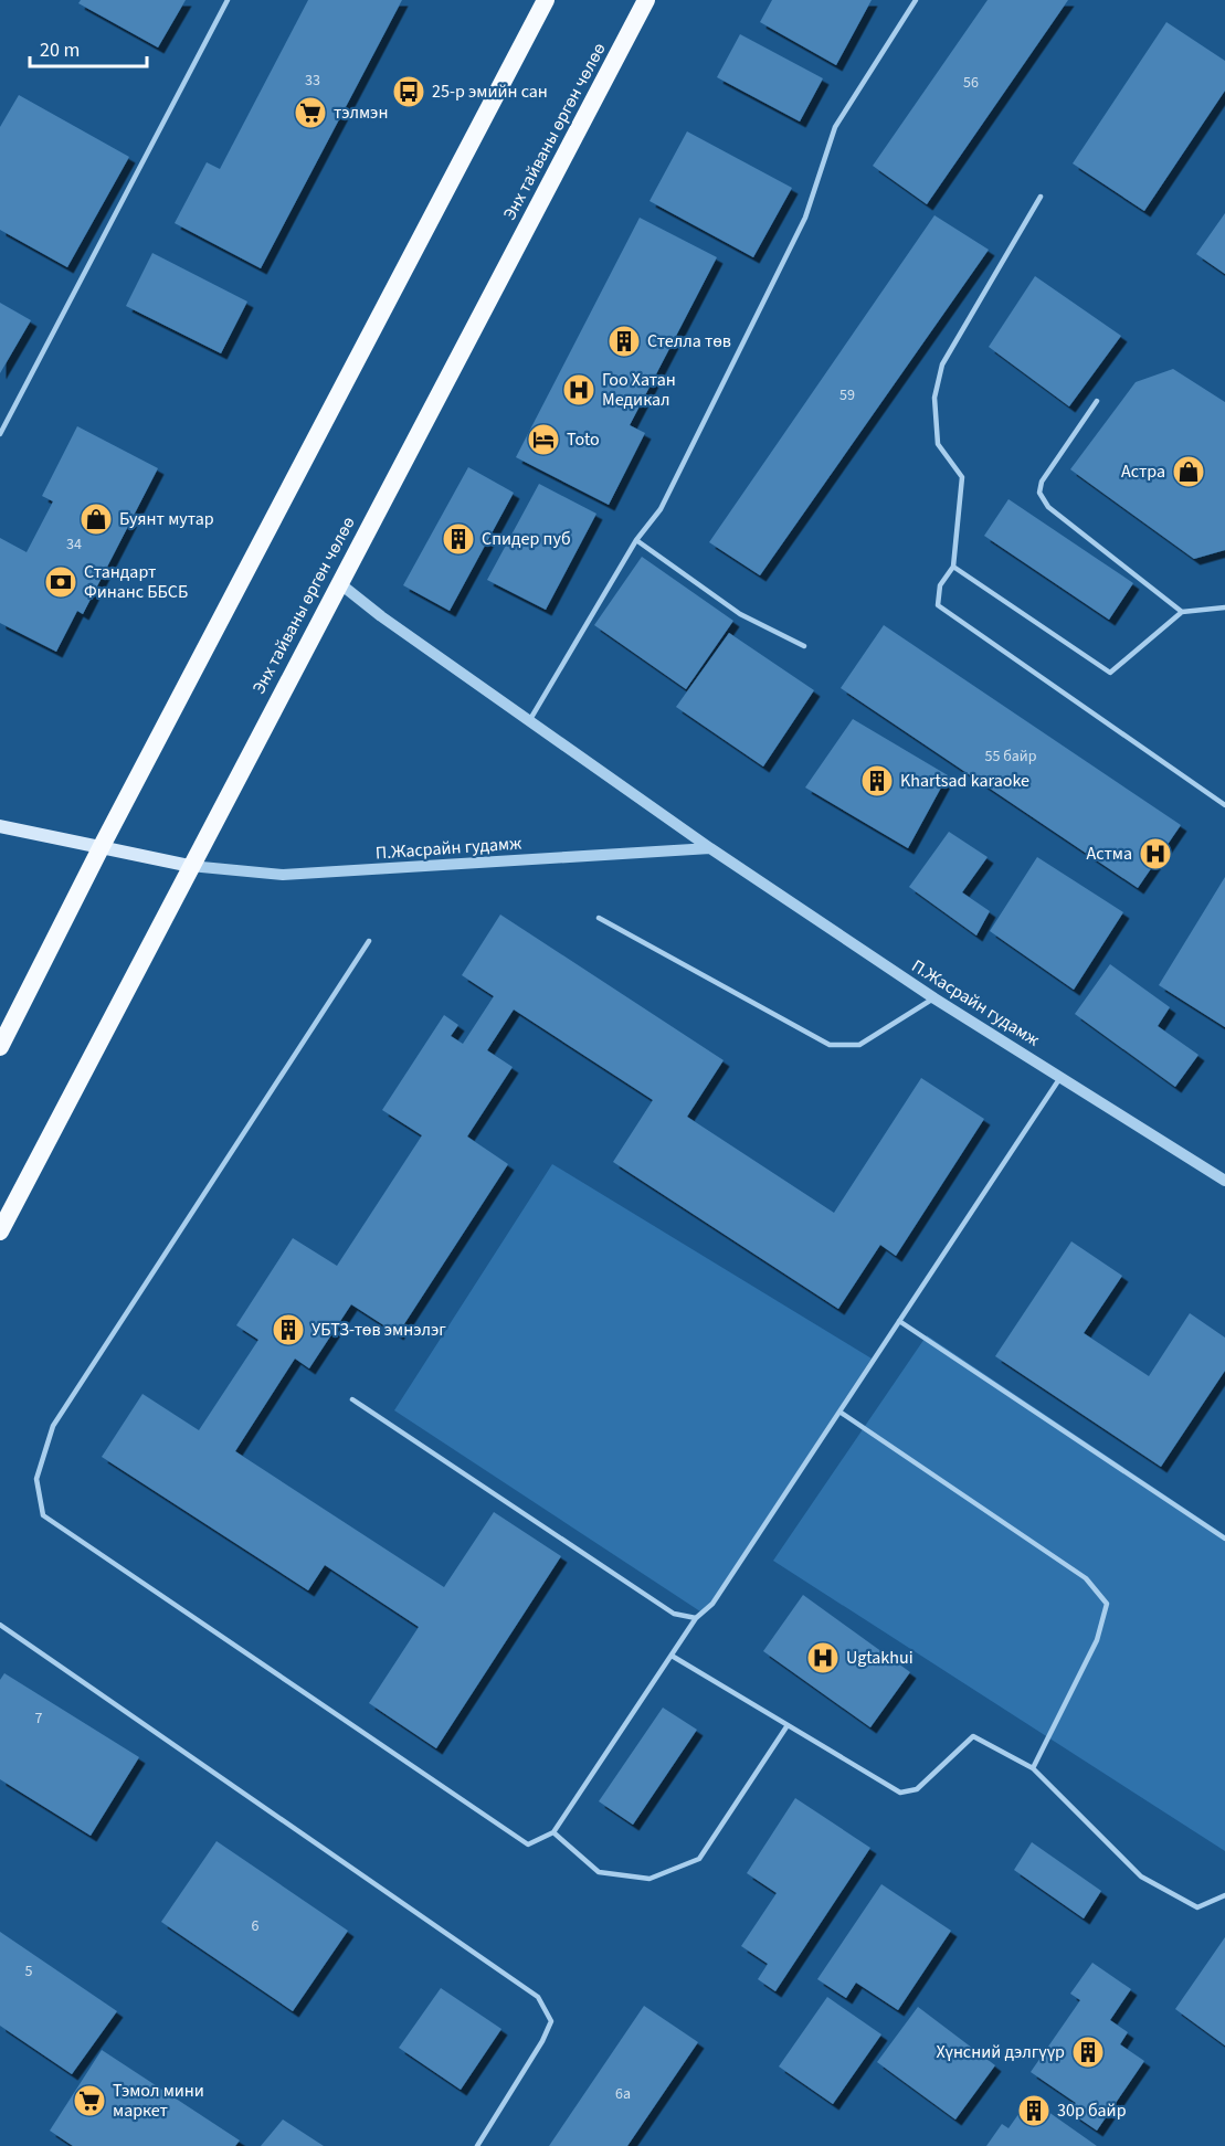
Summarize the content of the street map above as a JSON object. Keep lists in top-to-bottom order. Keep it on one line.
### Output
{"streets":{"highway":["Энх тайваны өргөн чөлөө"],"street":["П.Жасрайн гудамж"]},"crossings":[["Энх тайваны өргөн чөлөө","П.Жасрайн гудамж"]],"places":{"bus stop":["25-р эмийн сан"],"supermarket":["тэлмэн","Тэмол мини маркет"],"building":["Стелла төв","Спидер пуб","Khartsad karaoke","УБТЗ-төв эмнэлэг","Хүнсний дэлгүүр","30р байр"],"hospital":["Гоо Хатан Медикал","Астма","Ugtakhui"],"hotel":["Toto"],"shop":["Астра","Буянт мутар"],"bank":["Стандарт Финанс ББСБ"]},"house_numbers":["33","56","59","34","55 байр","7","6","5","6а"],"scale_bar":"20 m"}
